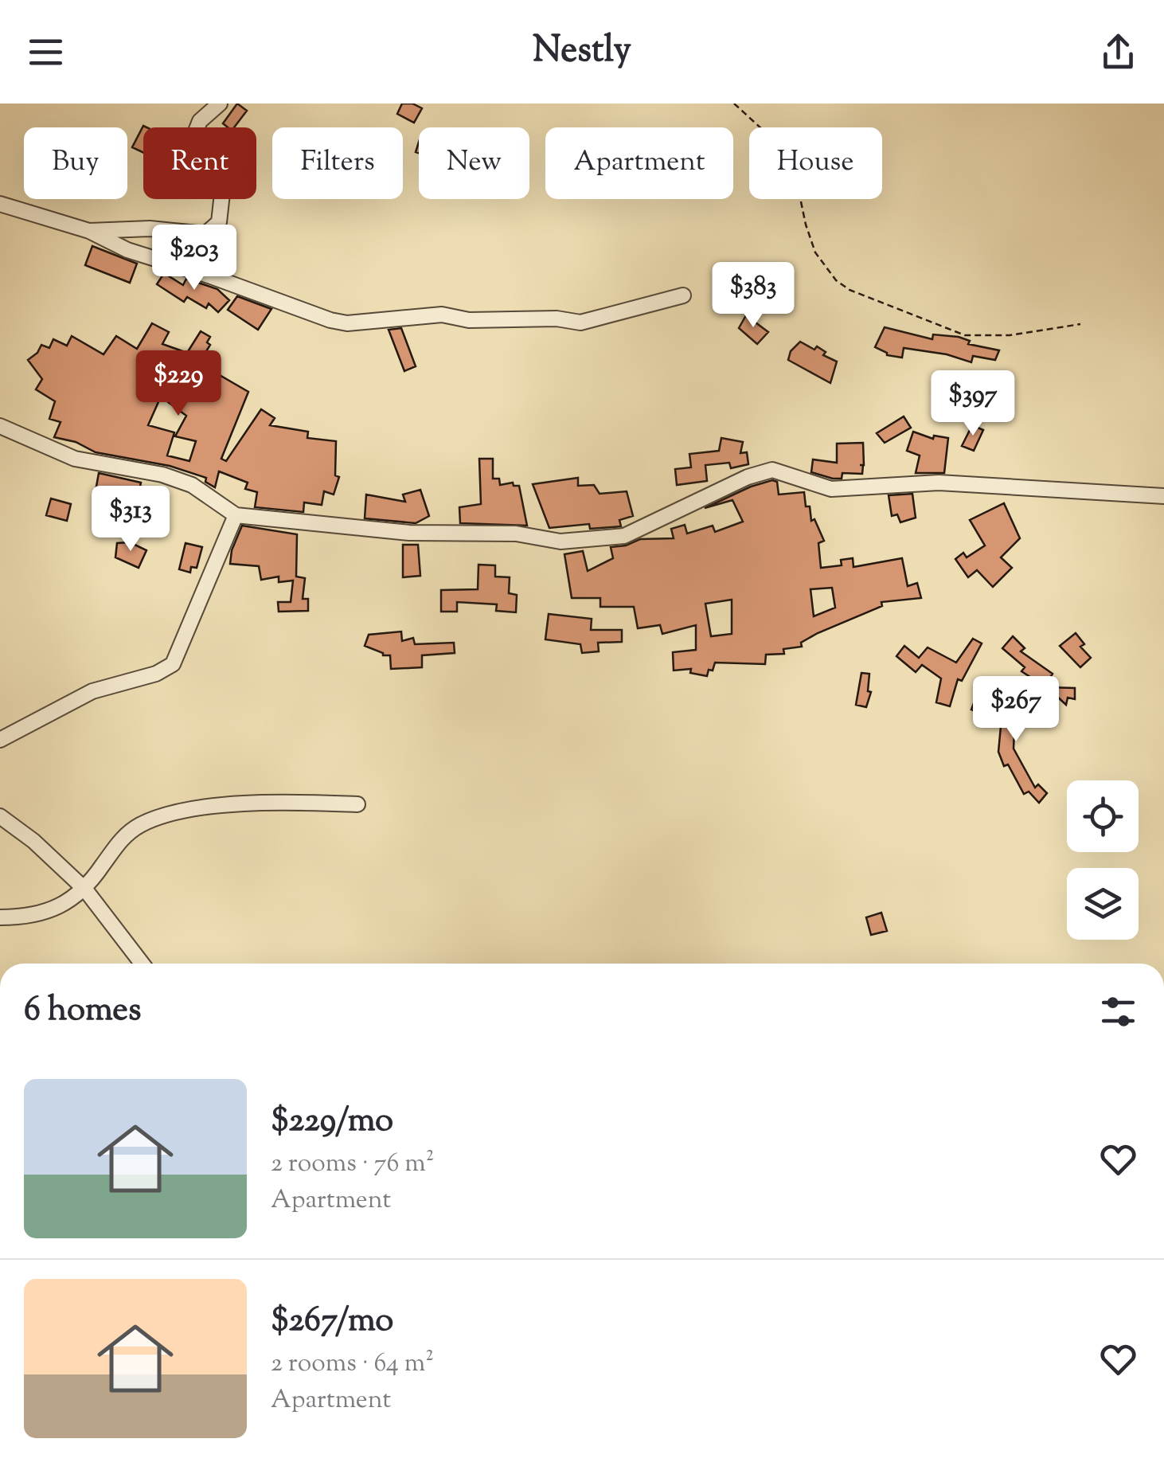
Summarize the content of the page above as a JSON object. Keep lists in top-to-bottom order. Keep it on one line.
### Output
{"page":{"header":"Nestly","chip":["Buy","Rent","Filters","New","Apartment","House"],"price":["$203","$383","$229","$397","$313","$267"],"heading":"6 homes","list":[{"name":"$229/mo","note":"2 rooms · 76 m² · Apartment"},{"name":"$267/mo","note":"2 rooms · 64 m² · Apartment"}]}}
